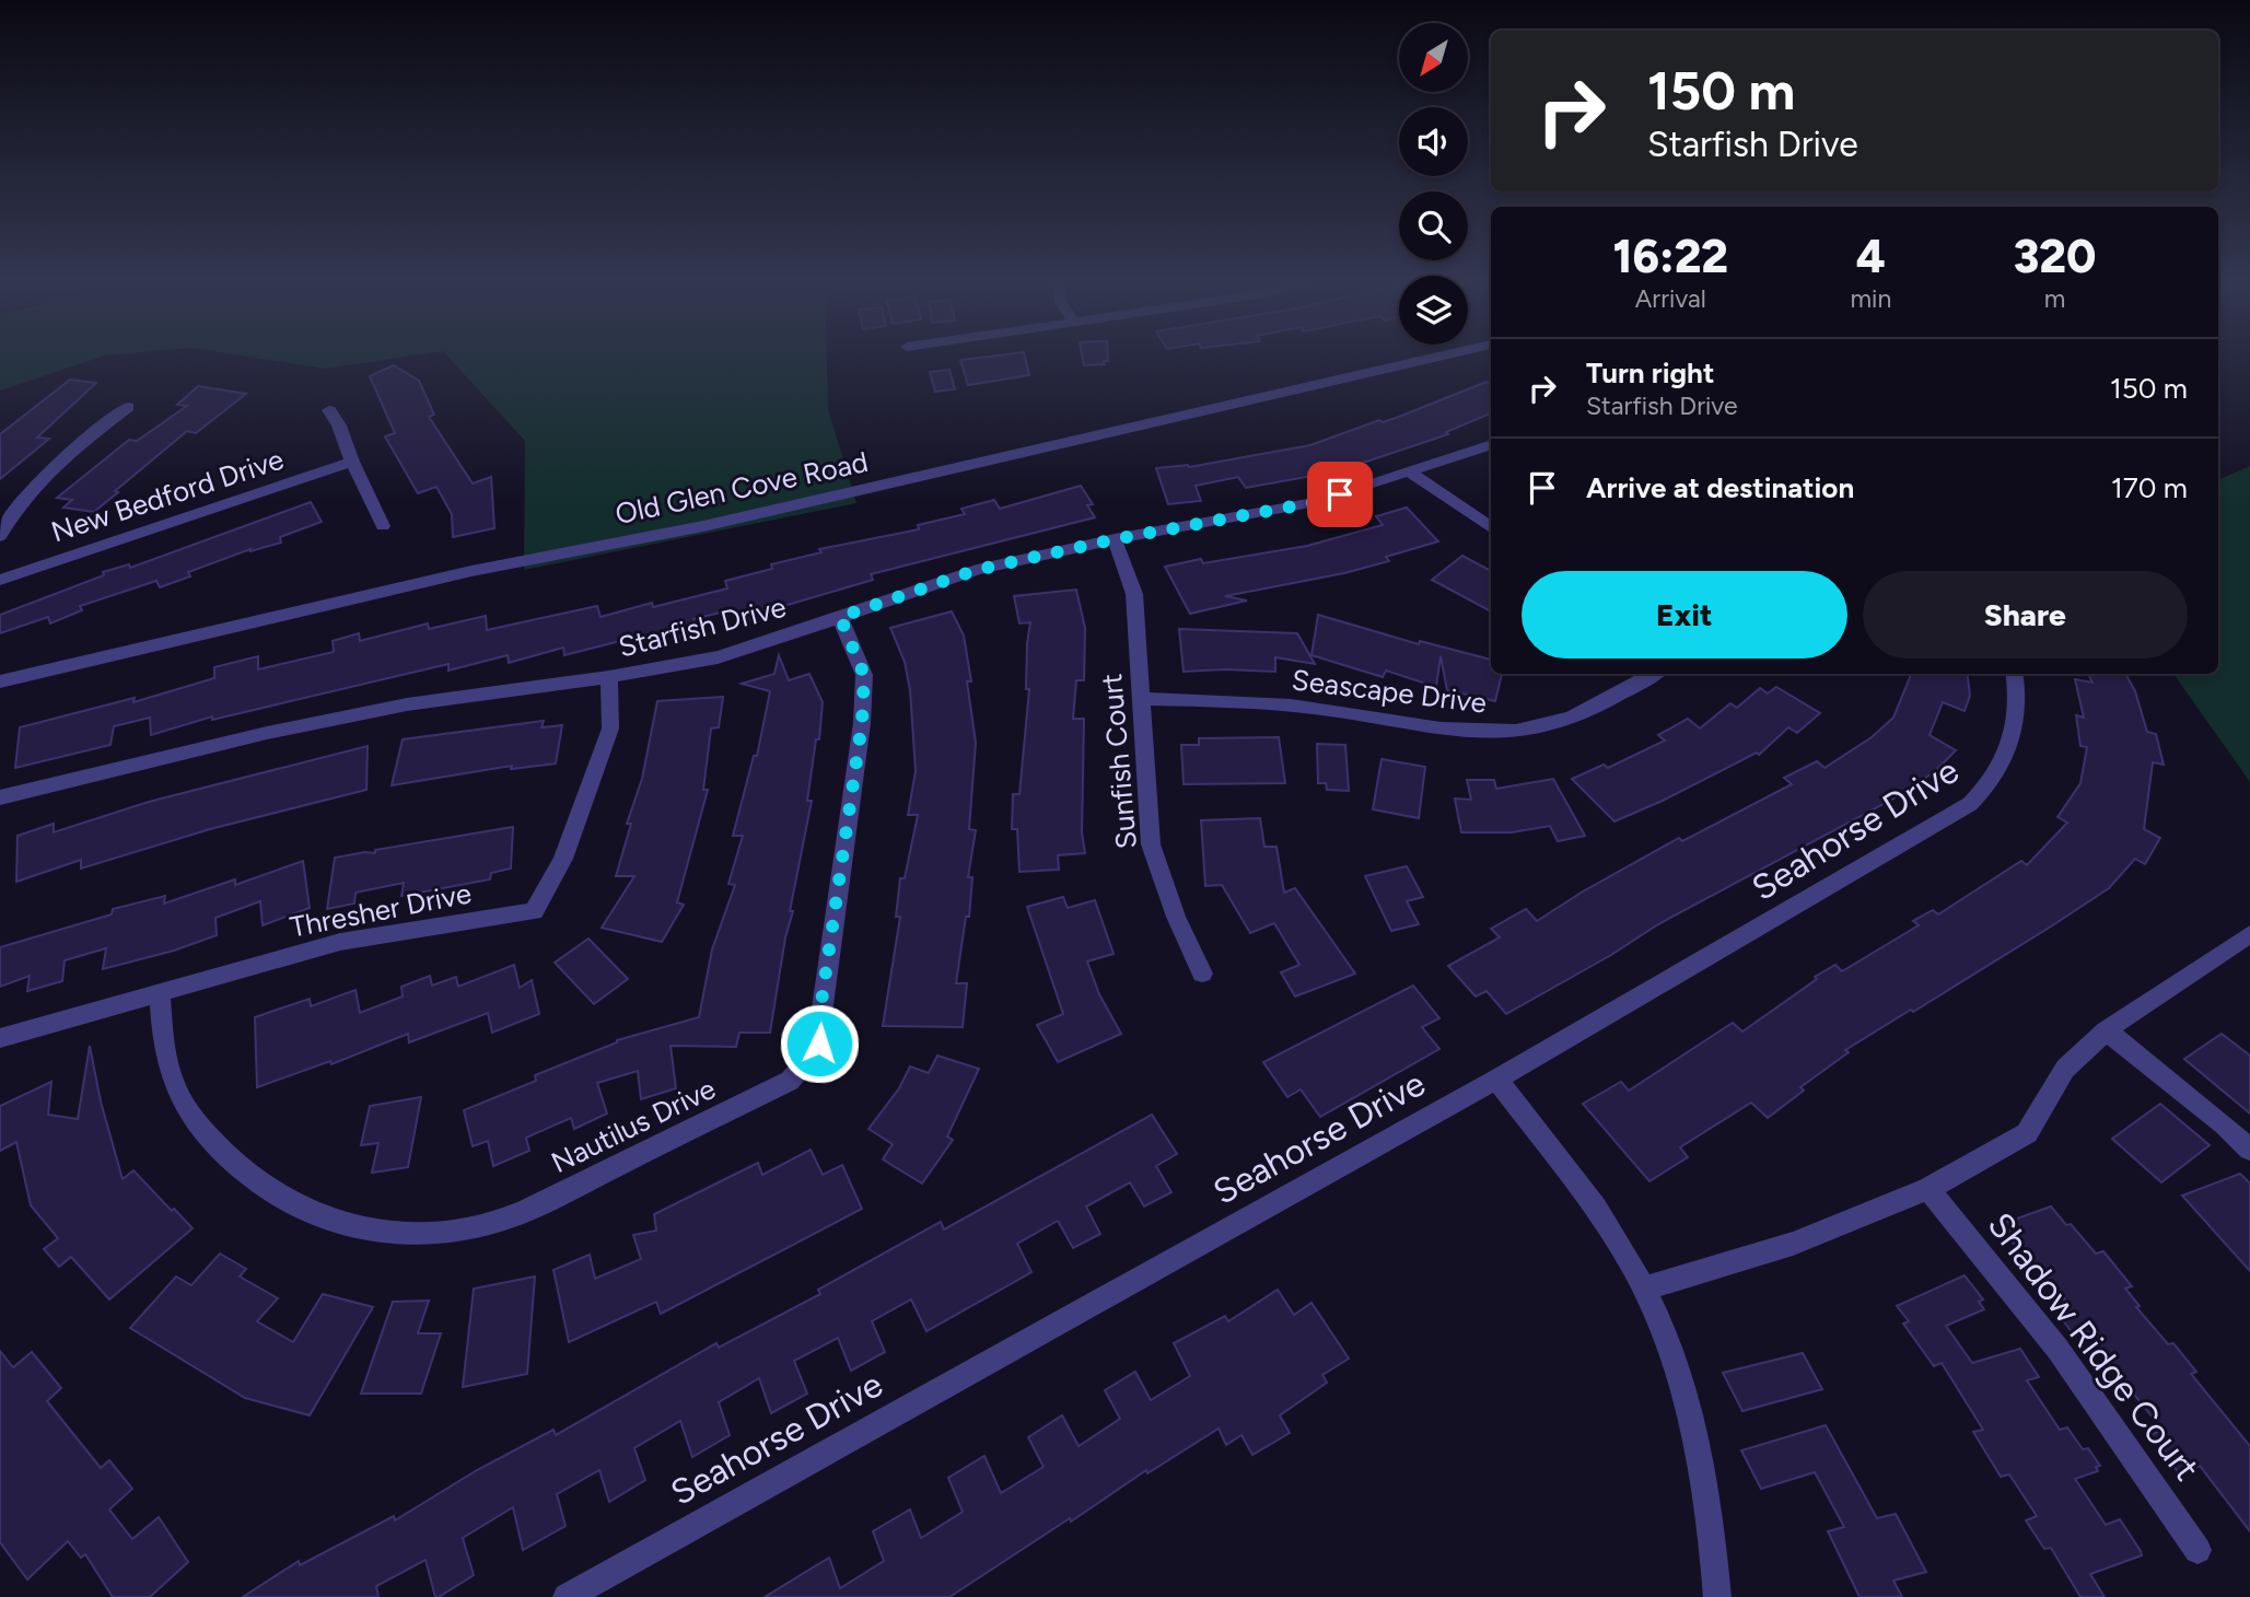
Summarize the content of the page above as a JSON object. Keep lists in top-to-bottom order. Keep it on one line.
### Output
{"streets":{"street":["Old Glen Cove Road","New Bedford Drive","Starfish Drive","Seascape Drive","Sunfish Court","Seahorse Drive","Thresher Drive","Nautilus Drive","Shadow Ridge Court"]},"crossings":[["Starfish Drive","Sunfish Court"],["Starfish Drive","Thresher Drive"],["Starfish Drive","Nautilus Drive"],["Seascape Drive","Sunfish Court"],["Thresher Drive","Nautilus Drive"]],"north":"bottom left","page":{"turn":["150 m","Starfish Drive"],"eta":["16:22","Arrival","4","min","320","m"],"list":[{"name":"Turn right","note":"Starfish Drive","value":"150 m"},{"name":"Arrive at destination","value":"170 m"}],"buttons":["Exit","Share"]}}
